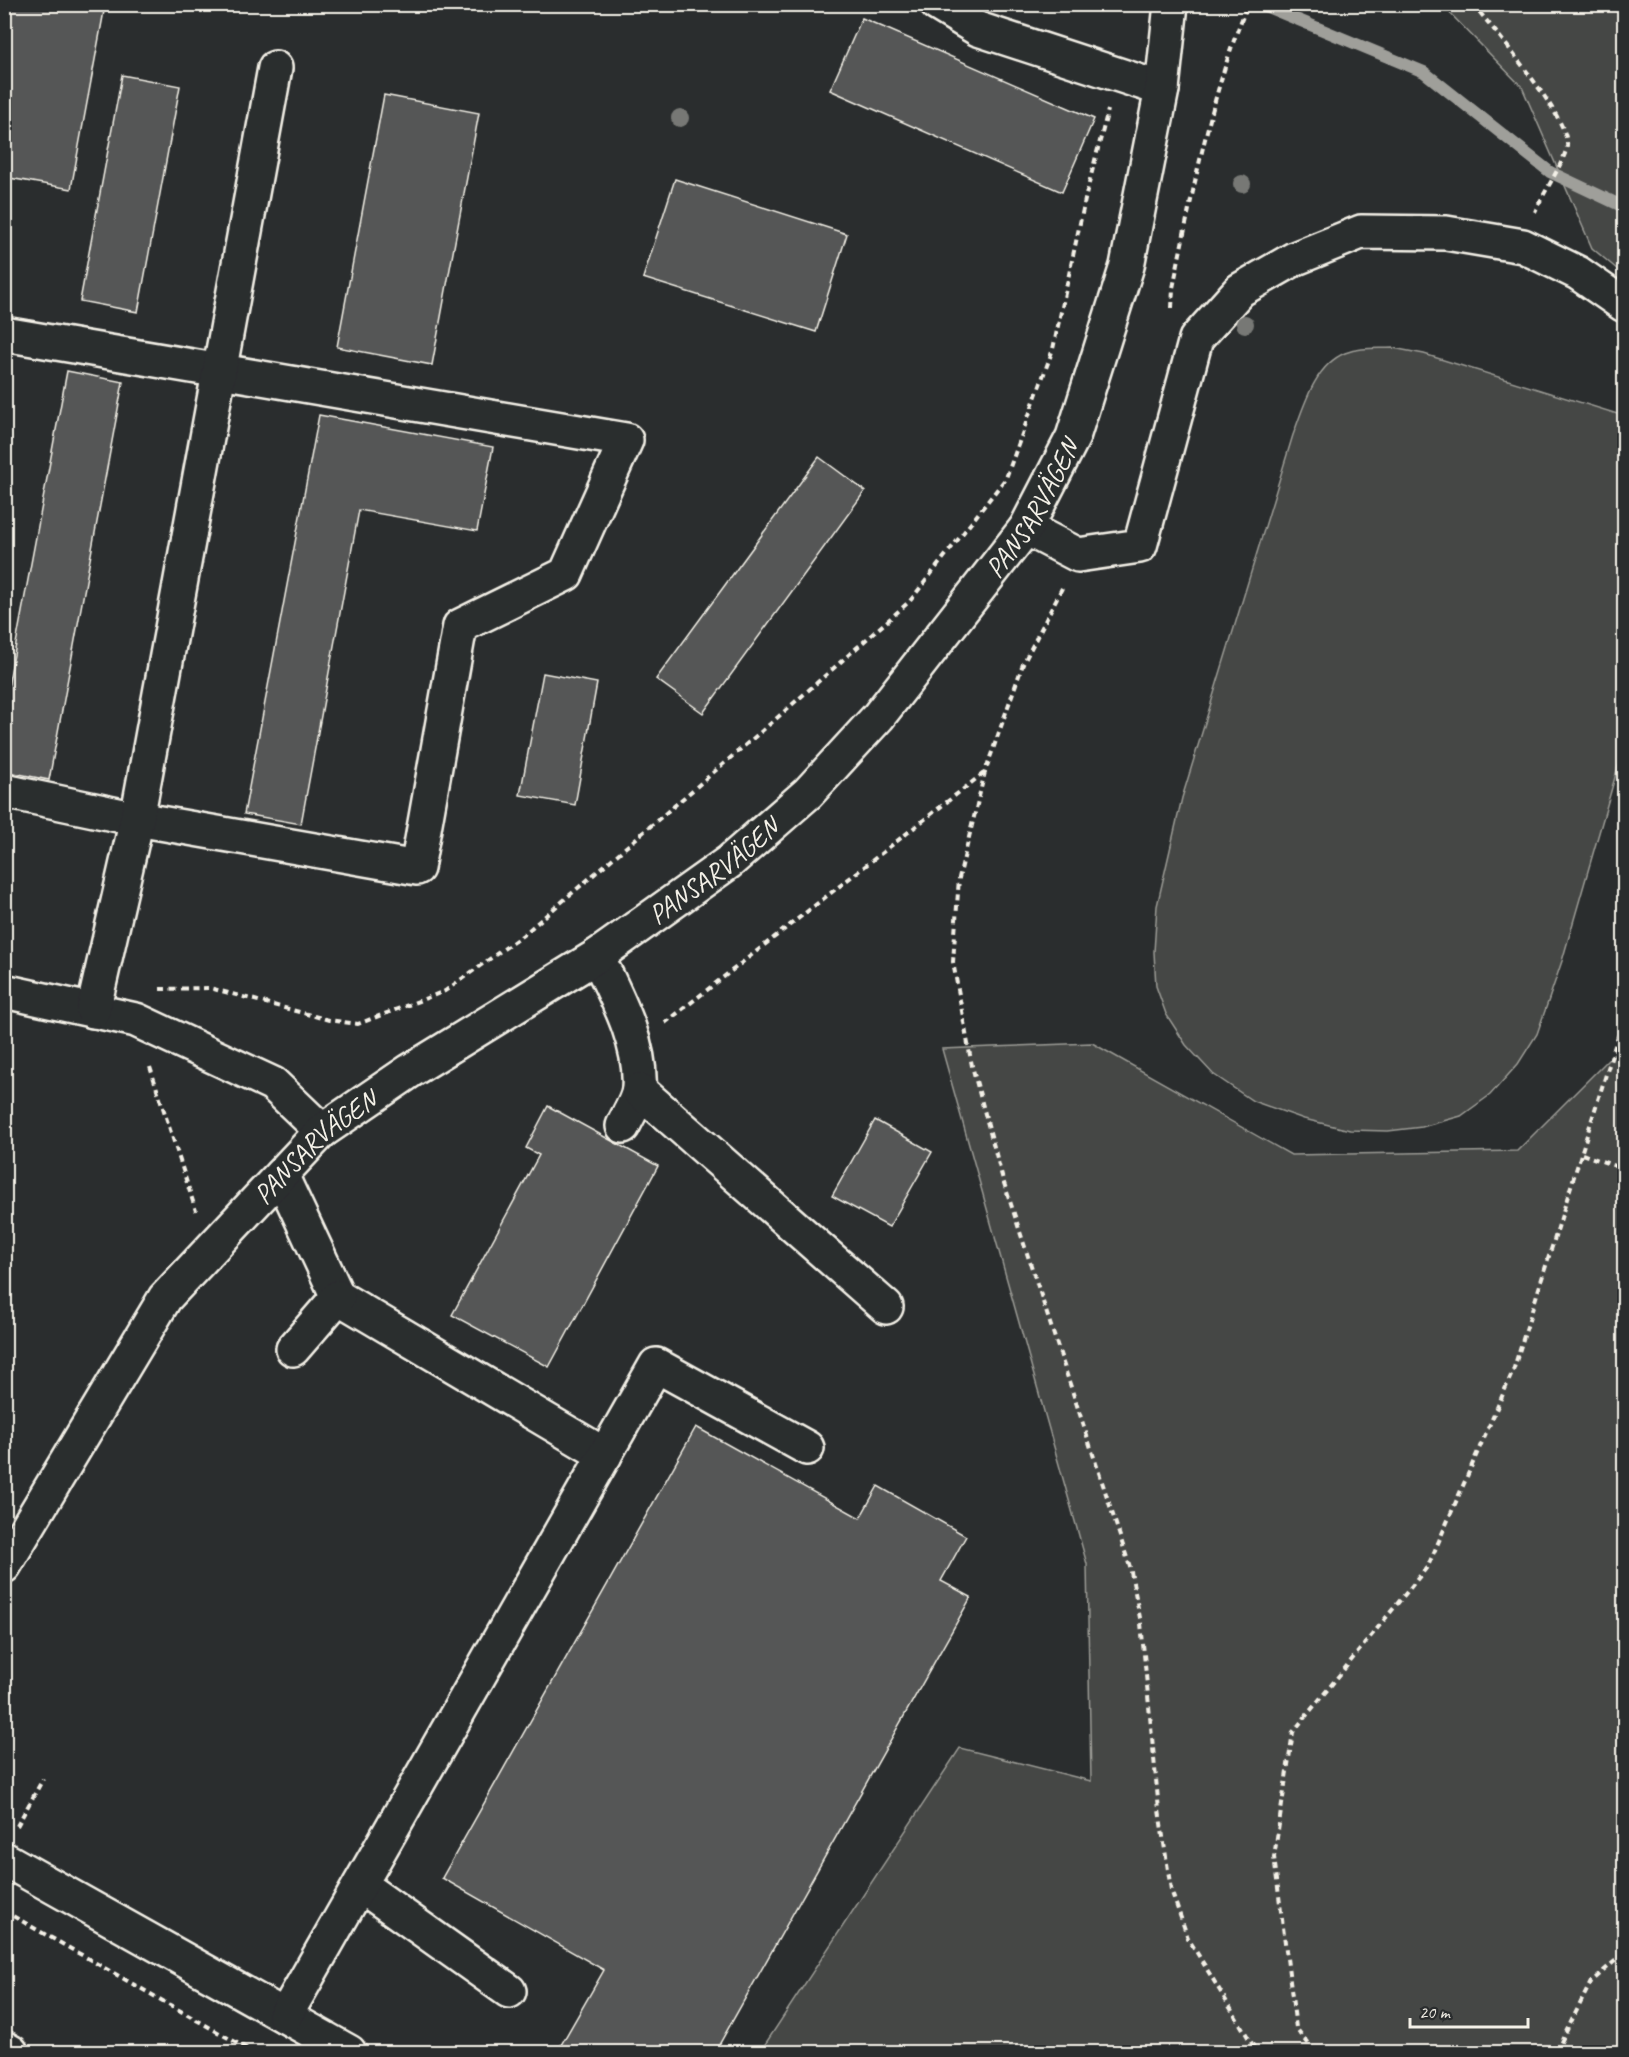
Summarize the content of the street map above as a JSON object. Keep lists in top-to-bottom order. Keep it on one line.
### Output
{"streets":{"street":["PANSARVÄGEN"]},"scale_bar":"20 m"}
